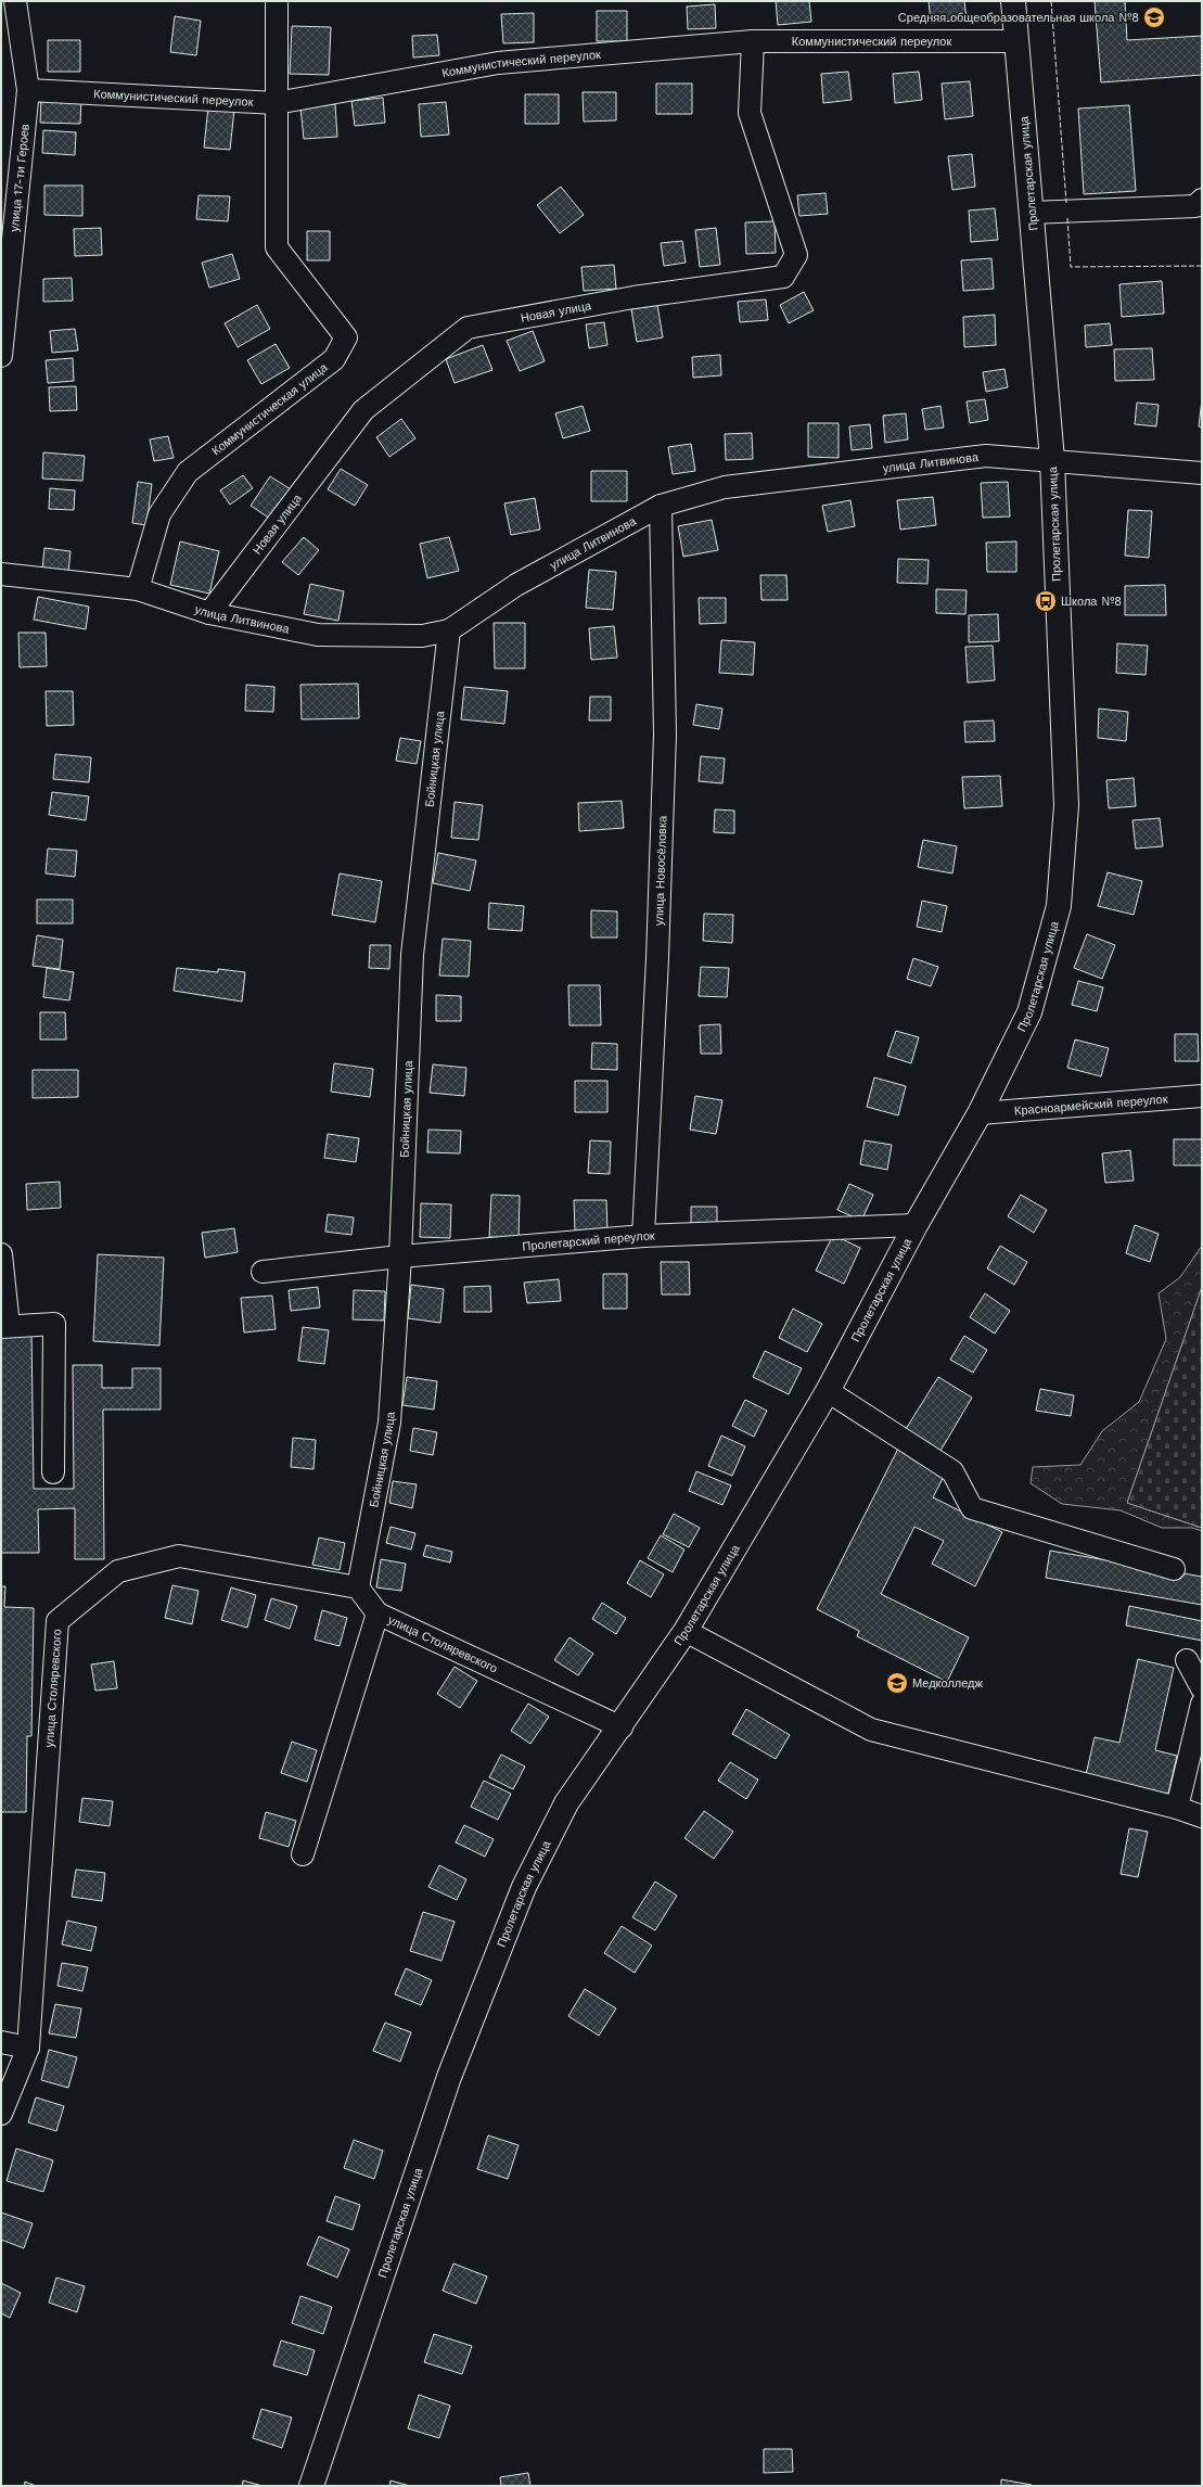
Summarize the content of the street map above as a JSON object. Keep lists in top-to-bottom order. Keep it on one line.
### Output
{"streets":{"main road":["Пролетарская улица"],"street":["Коммунистический переулок","улица 17-ти Героев","Новая улица","Коммунистическая улица","улица Литвинова","Бойницкая улица","улица Новосёловка","Красноармейский переулок","Пролетарский переулок","улица Столяревского"]},"crossings":[["Коммунистический переулок","Пролетарская улица"],["Коммунистический переулок","улица 17-ти Героев"],["Коммунистический переулок","Новая улица"],["Коммунистический переулок","Коммунистическая улица"],["Пролетарская улица","улица Литвинова"],["Пролетарская улица","Красноармейский переулок"],["Пролетарская улица","Пролетарский переулок"],["Пролетарская улица","улица Столяревского"],["Новая улица","улица Литвинова"],["Коммунистическая улица","улица Литвинова"],["улица Литвинова","Бойницкая улица"],["улица Литвинова","улица Новосёловка"],["Бойницкая улица","Пролетарский переулок"],["Бойницкая улица","улица Столяревского"],["улица Новосёловка","Пролетарский переулок"]],"places":{"school or university":["Средняя общеобразовательная школа №8","Медколледж"],"bus stop":["Школа №8"]}}
